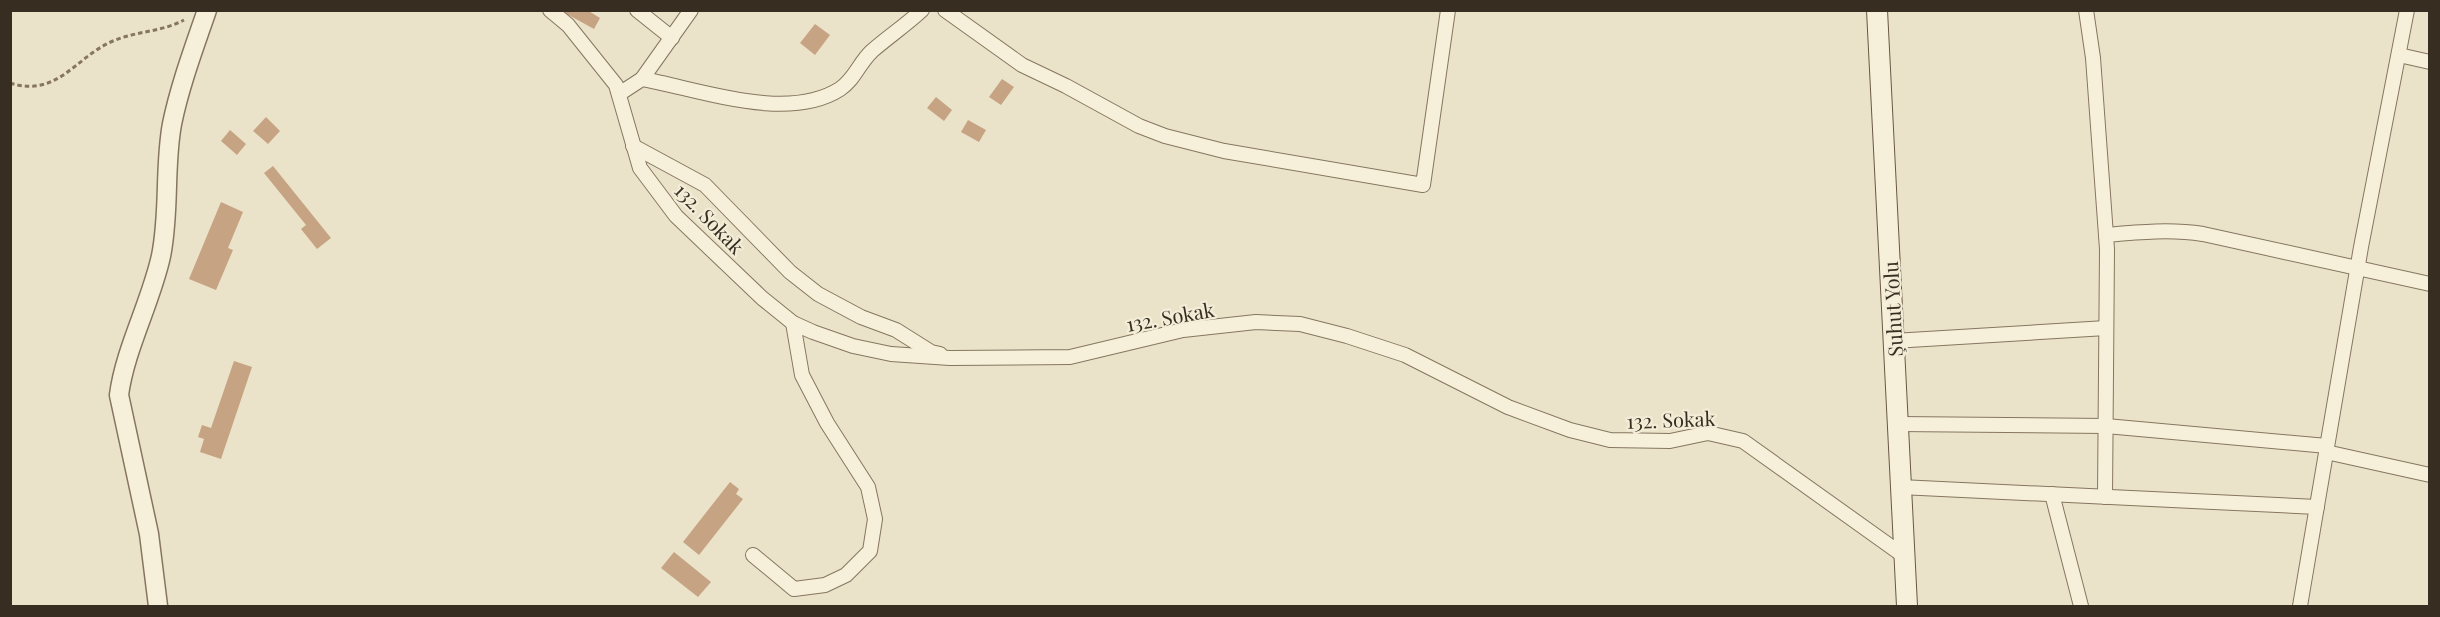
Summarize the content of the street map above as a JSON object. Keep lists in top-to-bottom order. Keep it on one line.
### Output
{"streets":{"main road":["Şuhut Yolu"],"street":["132. Sokak"]},"crossings":[["132. Sokak","Şuhut Yolu"]]}
